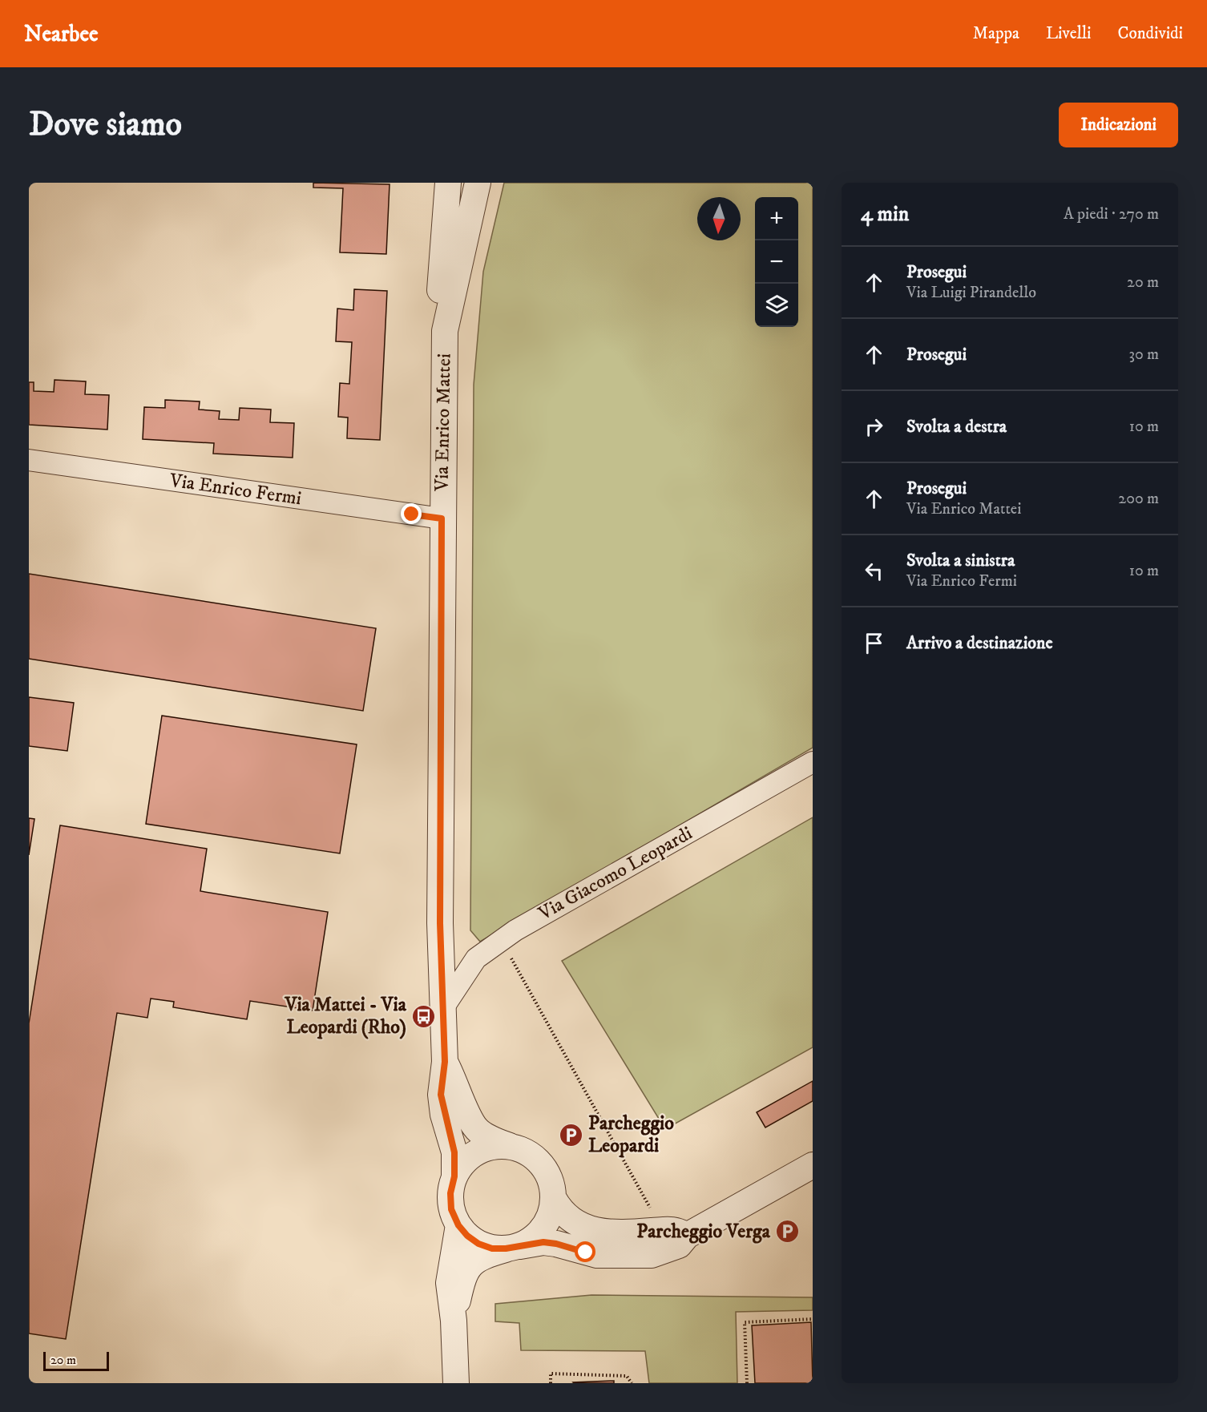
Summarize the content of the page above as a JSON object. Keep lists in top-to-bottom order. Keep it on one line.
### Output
{"streets":{"street":["Via Enrico Mattei","Via Enrico Fermi","Via Giacomo Leopardi"]},"crossings":[["Via Enrico Mattei","Via Enrico Fermi"],["Via Enrico Mattei","Via Giacomo Leopardi"]],"places":{"bus stop":["Via Mattei - Via Leopardi (Rho)"],"parking":["Parcheggio Leopardi","Parcheggio Verga"]},"scale_bar":"20 m","north":"bottom","page":{"header":"Nearbee","nav":["Mappa","Livelli","Condividi"],"buttons":"Indicazioni","title":"Dove siamo","heading":["4 min","A piedi · 270 m"],"map_buttons":["+","−"],"list":[["Prosegui","Via Luigi Pirandello","20 m"],["Prosegui","30 m"],["Svolta a destra","10 m"],["Prosegui","Via Enrico Mattei","200 m"],["Svolta a sinistra","Via Enrico Fermi","10 m"],"Arrivo a destinazione"],"scale":"20 m"}}
